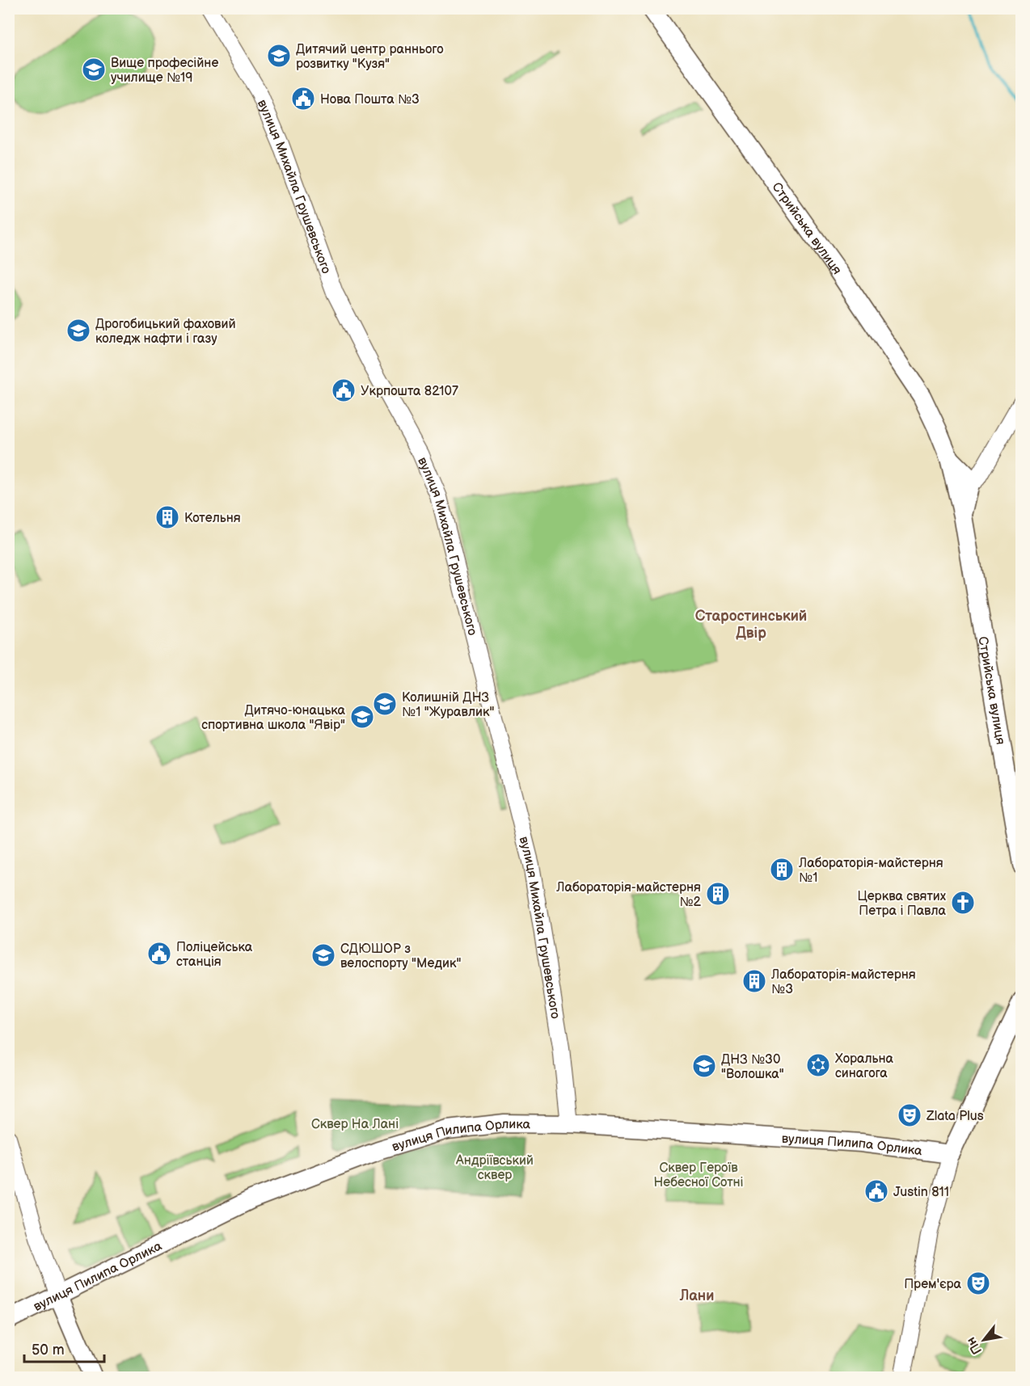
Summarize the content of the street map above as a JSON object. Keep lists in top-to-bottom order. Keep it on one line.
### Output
{"streets":{"main road":["Стрийська вулиця","вулиця Пилипа Орлика"],"street":["вулиця Михайла Грушевського"]},"crossings":[["вулиця Михайла Грушевського","вулиця Пилипа Орлика"]],"districts":["Старостинський Двір","Лани"],"parks":["Сквер На Лані","Андріївський сквер","Сквер Героїв Небесної Сотні"],"places":{"school or university":["Дитячий центр раннього розвитку \"Кузя\"","Вище професійне училище №19","Дрогобицький фаховий коледж нафти і газу","Колишній ДНЗ №1 \"Журавлик\"","Дитячо-юнацька спортивна школа \"Явір\"","СДЮШОР з велоспорту \"Медик\"","ДНЗ №30 \"Волошка\""],"public building":["Нова Пошта №3","Укрпошта 82107","Поліцейська станція","Justin 811"],"building":["Котельня","Лабораторія-майстерня №1","Лабораторія-майстерня №2","Лабораторія-майстерня №3"],"church":["Церква святих Петра і Павла"],"synagogue":["Хоральна синагога"],"theatre":["Zlata Plus","Прем'єра"]},"scale_bar":"50 m","north":"bottom left"}
